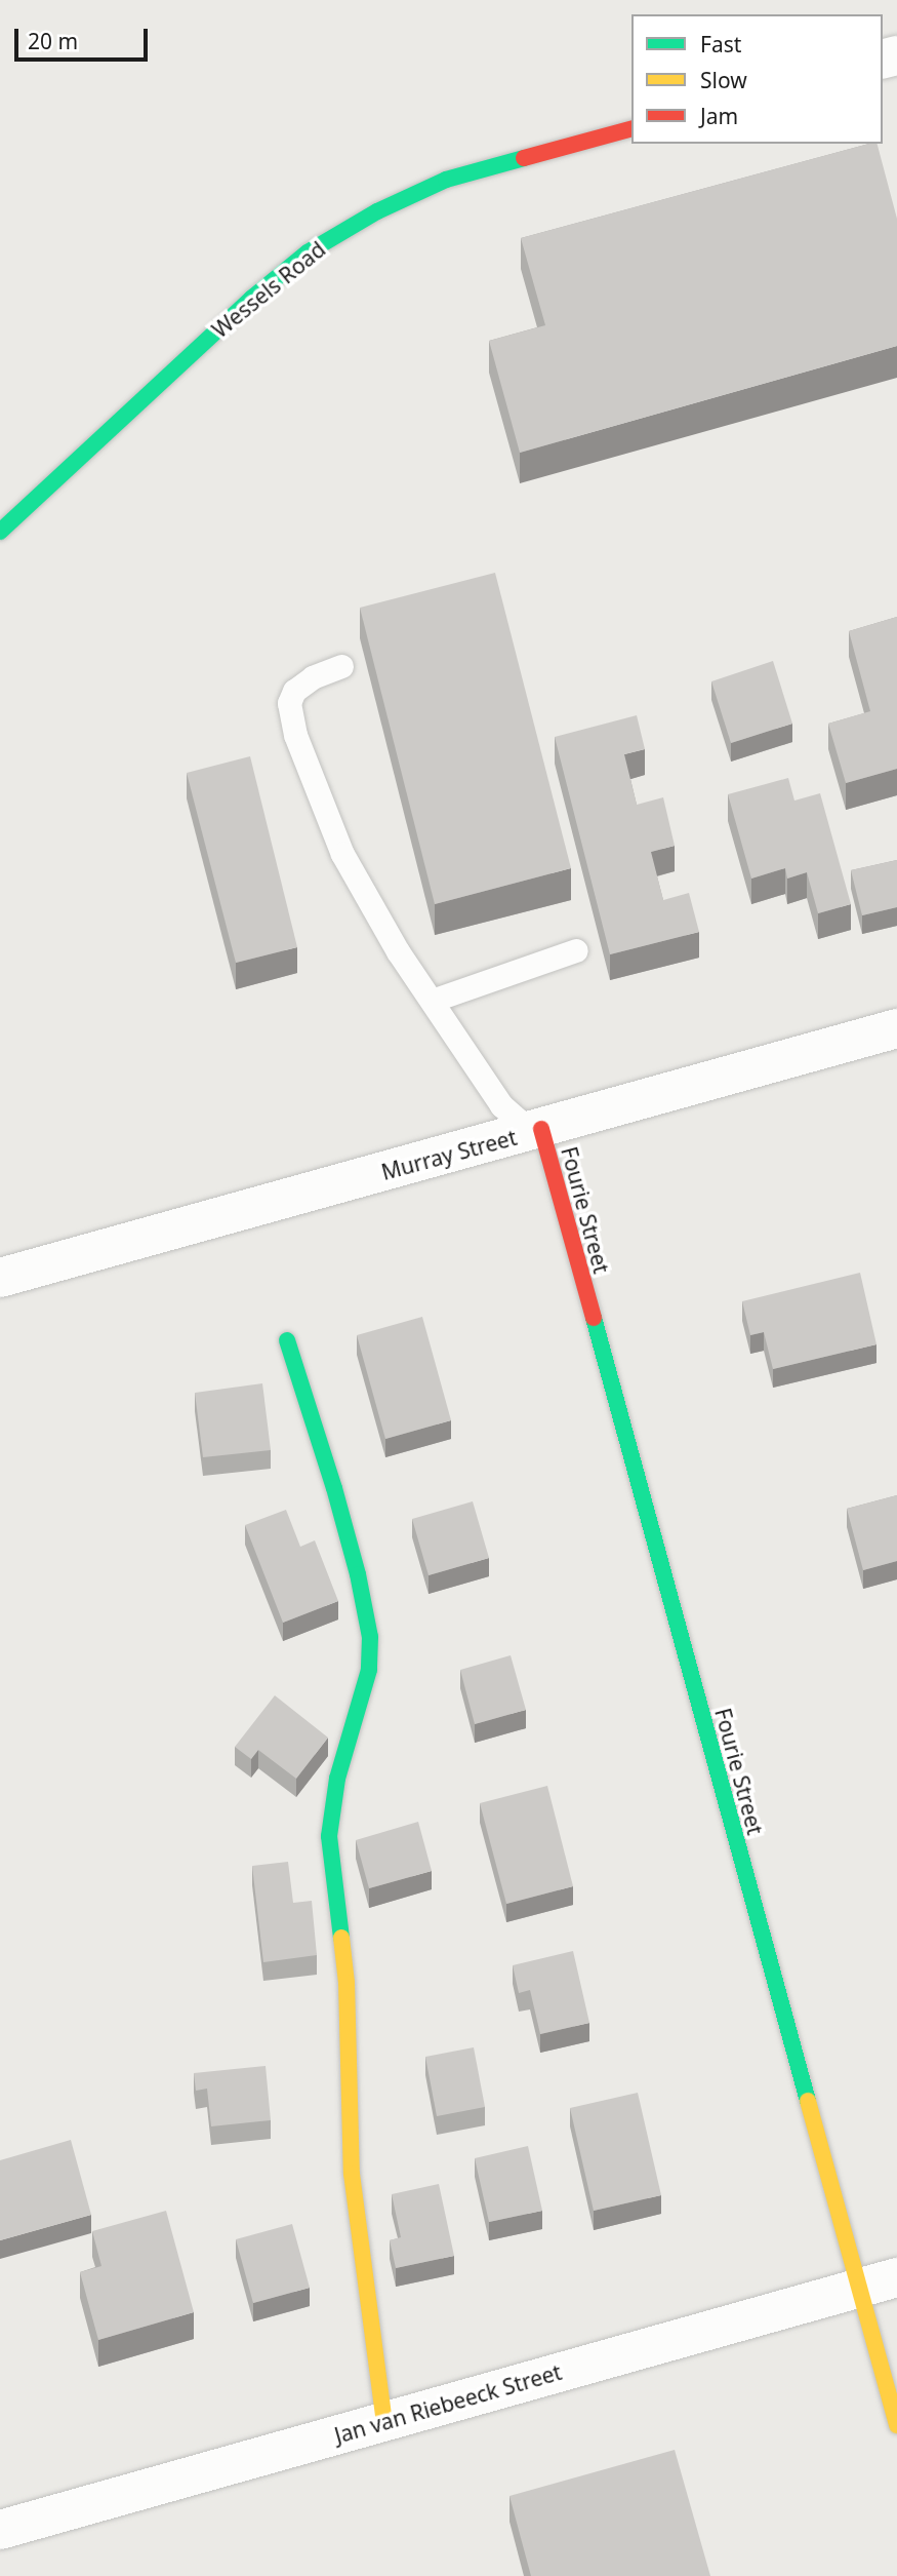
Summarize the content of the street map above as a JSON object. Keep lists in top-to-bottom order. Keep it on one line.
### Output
{"streets":{"street":["Wessels Road","Murray Street","Fourie Street","Jan van Riebeeck Street"]},"crossings":[["Murray Street","Fourie Street"],["Fourie Street","Jan van Riebeeck Street"]],"legend":["Fast","Slow","Jam"],"scale_bar":"20 m"}
